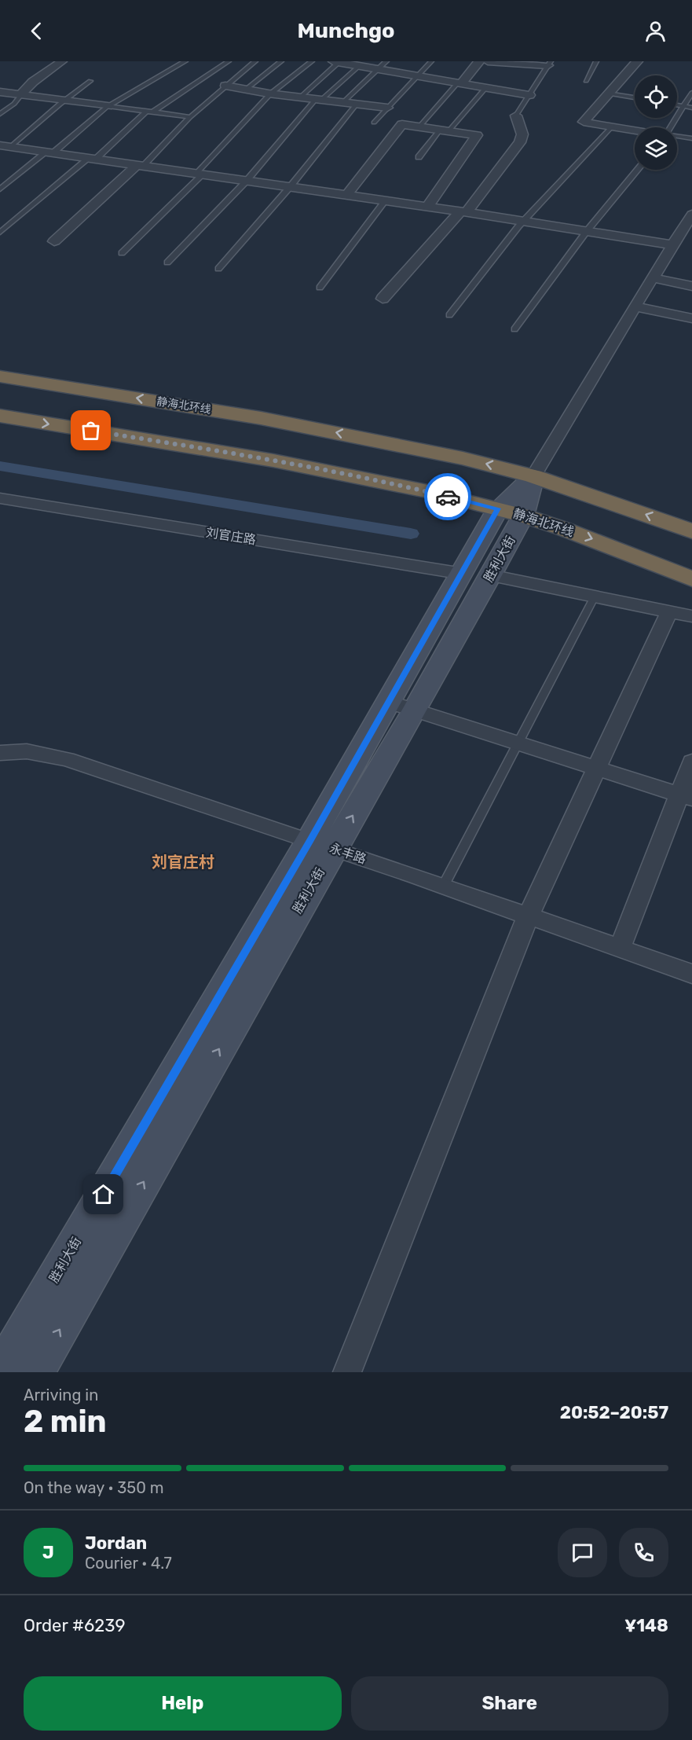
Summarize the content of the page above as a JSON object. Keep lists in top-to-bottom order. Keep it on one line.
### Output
{"streets":{"highway":["静海北环线"],"main road":["胜利大街"],"street":["刘官庄路","永丰路"]},"crossings":[["静海北环线","胜利大街"],["刘官庄路","胜利大街"],["胜利大街","永丰路"]],"districts":["刘官庄村"],"page":{"header":"Munchgo","heading":["2 min","Arriving in","20:52–20:57"],"panel":["Jordan","Courier · 4.7","Order #6239","¥148"],"bar":"On the way · 350 m","round":"J","buttons":["Help","Share"]}}
